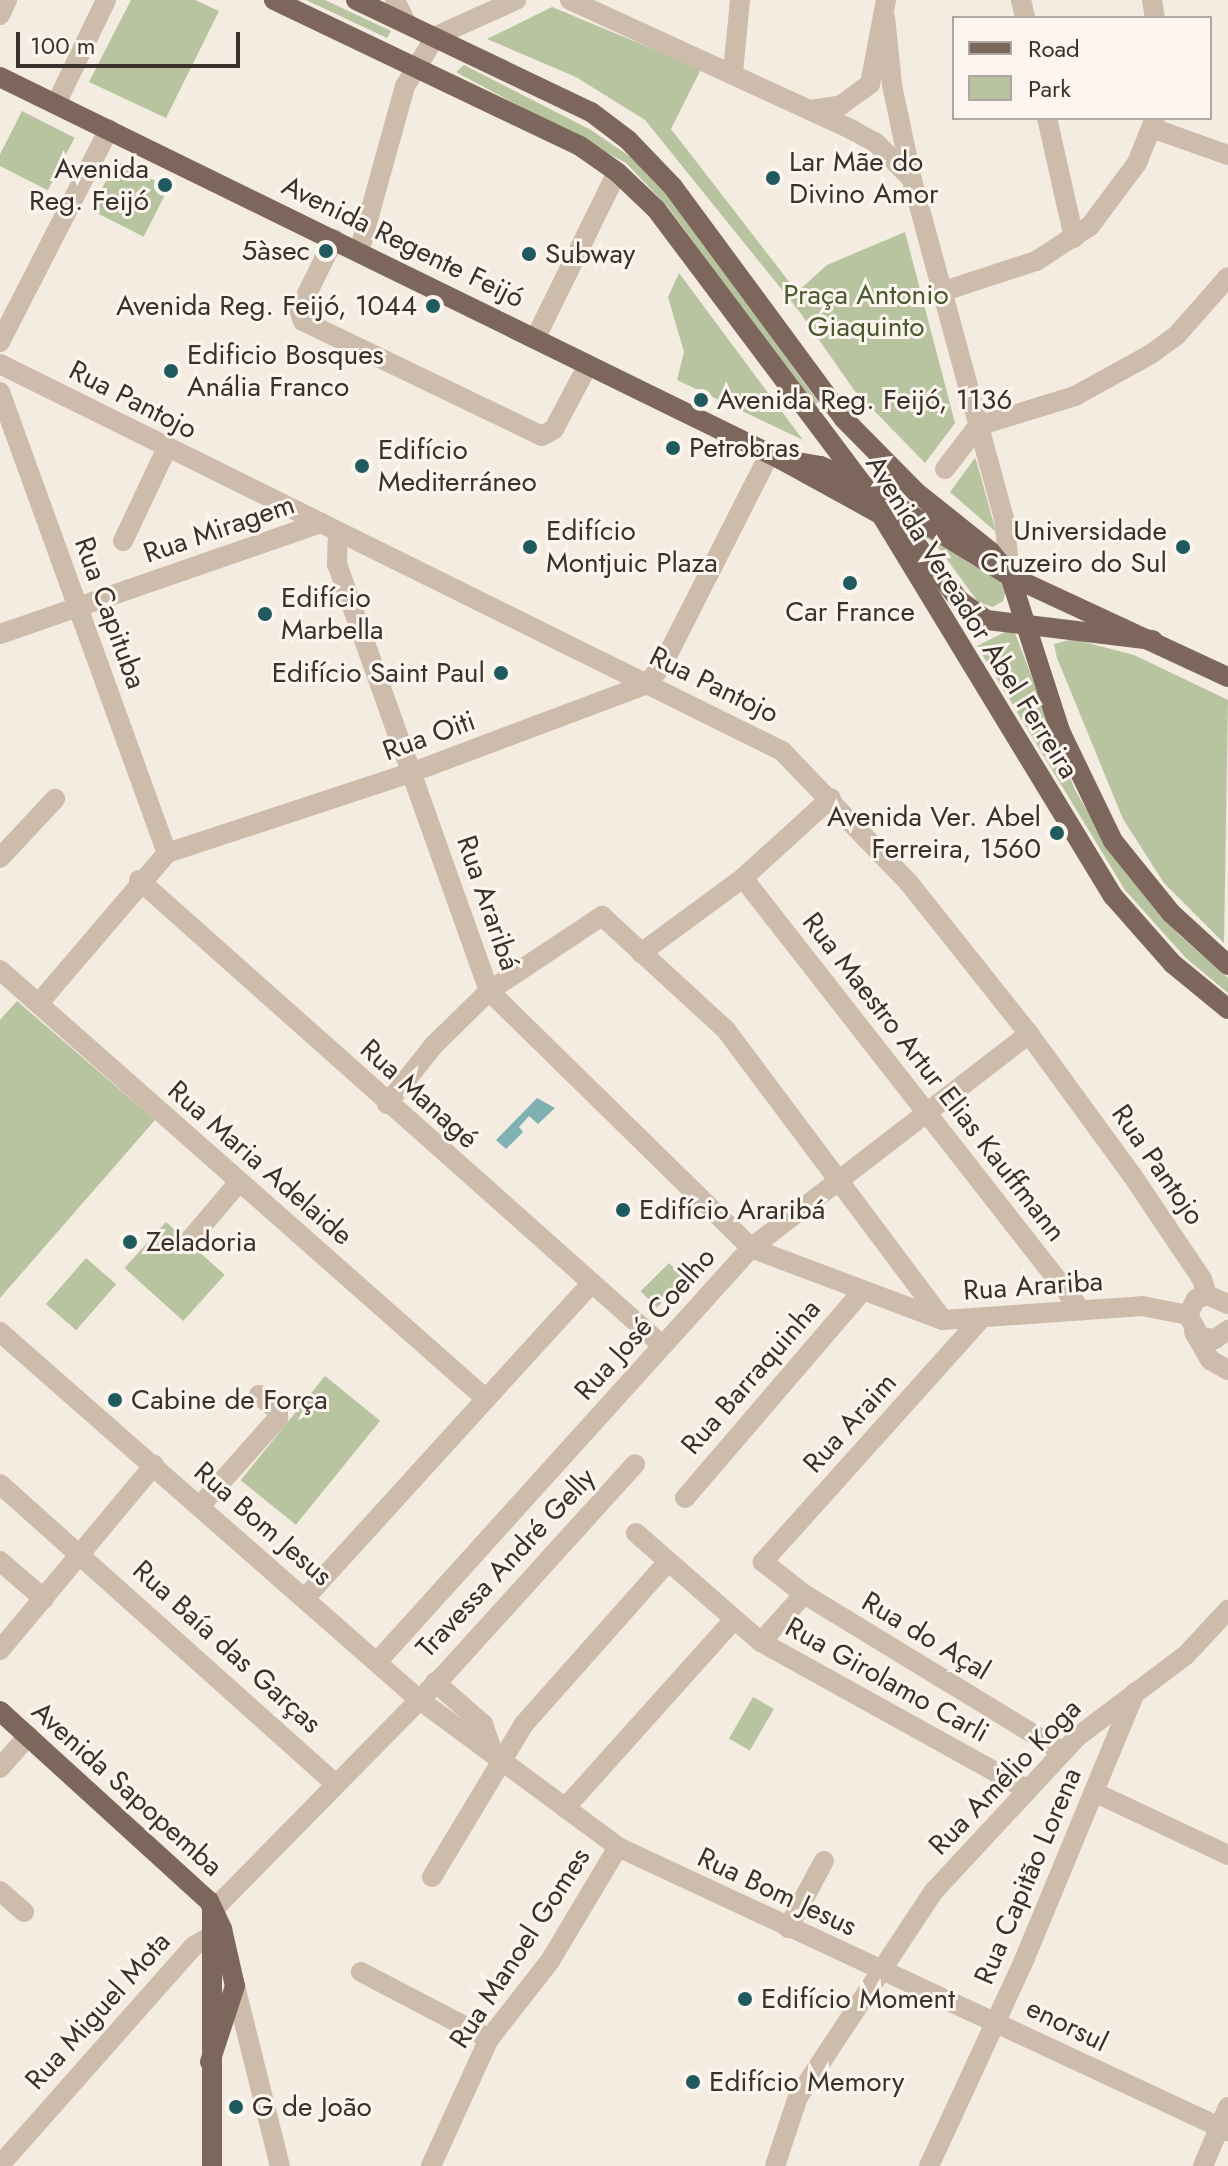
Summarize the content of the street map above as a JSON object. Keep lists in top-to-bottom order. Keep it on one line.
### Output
{"streets":{"main road":["Avenida Regente Feijó","Avenida Vereador Abel Ferreira","Avenida Sapopemba"],"street":["Rua Pantojo","Rua Miragem","Rua Capituba","Rua Oiti","Rua Araribá","Rua Maestro Artur Elias Kauffmann","Rua Managé","Rua Maria Adelaide","Rua Arariba","Rua José Coelho","Rua Barraquinha","Rua Araim","Rua Bom Jesus","Travessa André Gelly","Rua do Açal","Rua Baía das Garças","Rua Girolamo Carli","Rua Amélio Koga","Rua Capitão Lorena","Rua Manoel Gomes","Rua Miguel Mota","enorsul"]},"crossings":[["Avenida Regente Feijó","Avenida Vereador Abel Ferreira"],["Rua Pantojo","Rua Miragem"],["Rua Pantojo","Rua Oiti"],["Rua Pantojo","Rua Araribá"],["Rua Pantojo","Rua José Coelho"],["Rua Miragem","Rua Capituba"],["Rua Miragem","Rua Araribá"],["Rua Capituba","Rua Oiti"],["Rua Oiti","Rua Araribá"],["Rua Oiti","Rua Managé"],["Rua Oiti","Rua Maria Adelaide"],["Rua Araribá","Rua Arariba"],["Rua Araribá","Rua José Coelho"],["Rua Maestro Artur Elias Kauffmann","Rua Arariba"],["Rua Maestro Artur Elias Kauffmann","Rua José Coelho"],["Rua Managé","Rua José Coelho"],["Rua Arariba","Rua José Coelho"],["Rua Arariba","Rua Barraquinha"],["Rua Arariba","Rua Araim"],["Rua José Coelho","Rua Bom Jesus"],["Rua Araim","Rua do Açal"],["Rua Bom Jesus","Travessa André Gelly"],["Rua Bom Jesus","Rua Amélio Koga"],["Rua Bom Jesus","Rua Manoel Gomes"],["Rua Bom Jesus","Rua Miguel Mota"],["Rua Bom Jesus","enorsul"],["Travessa André Gelly","Rua Miguel Mota"],["Rua do Açal","Rua Girolamo Carli"],["Rua do Açal","Rua Amélio Koga"],["Rua Baía das Garças","Rua Miguel Mota"],["Rua Girolamo Carli","Rua Amélio Koga"],["Rua Amélio Koga","Rua Capitão Lorena"],["Rua Amélio Koga","enorsul"],["Avenida Sapopemba","Rua Miguel Mota"],["Rua Capitão Lorena","enorsul"]],"parks":["Praça Antonio Giaquinto"],"places":["Lar Mãe do Divino Amor","Avenida Reg. Feijó","5àsec","Subway","Avenida Reg. Feijó, 1044","Edificio Bosques Anália Franco","Avenida Reg. Feijó, 1136","Petrobras","Edifício Mediterráneo","Edifício Montjuic Plaza","Universidade Cruzeiro do Sul","Car France","Edifício Marbella","Edifício Saint Paul","Avenida Ver. Abel Ferreira, 1560","Edifício Araribá","Zeladoria","Cabine de Força","Edifício Moment","Edifício Memory","G de João"],"legend":["Road","Park"],"scale_bar":"100 m"}
